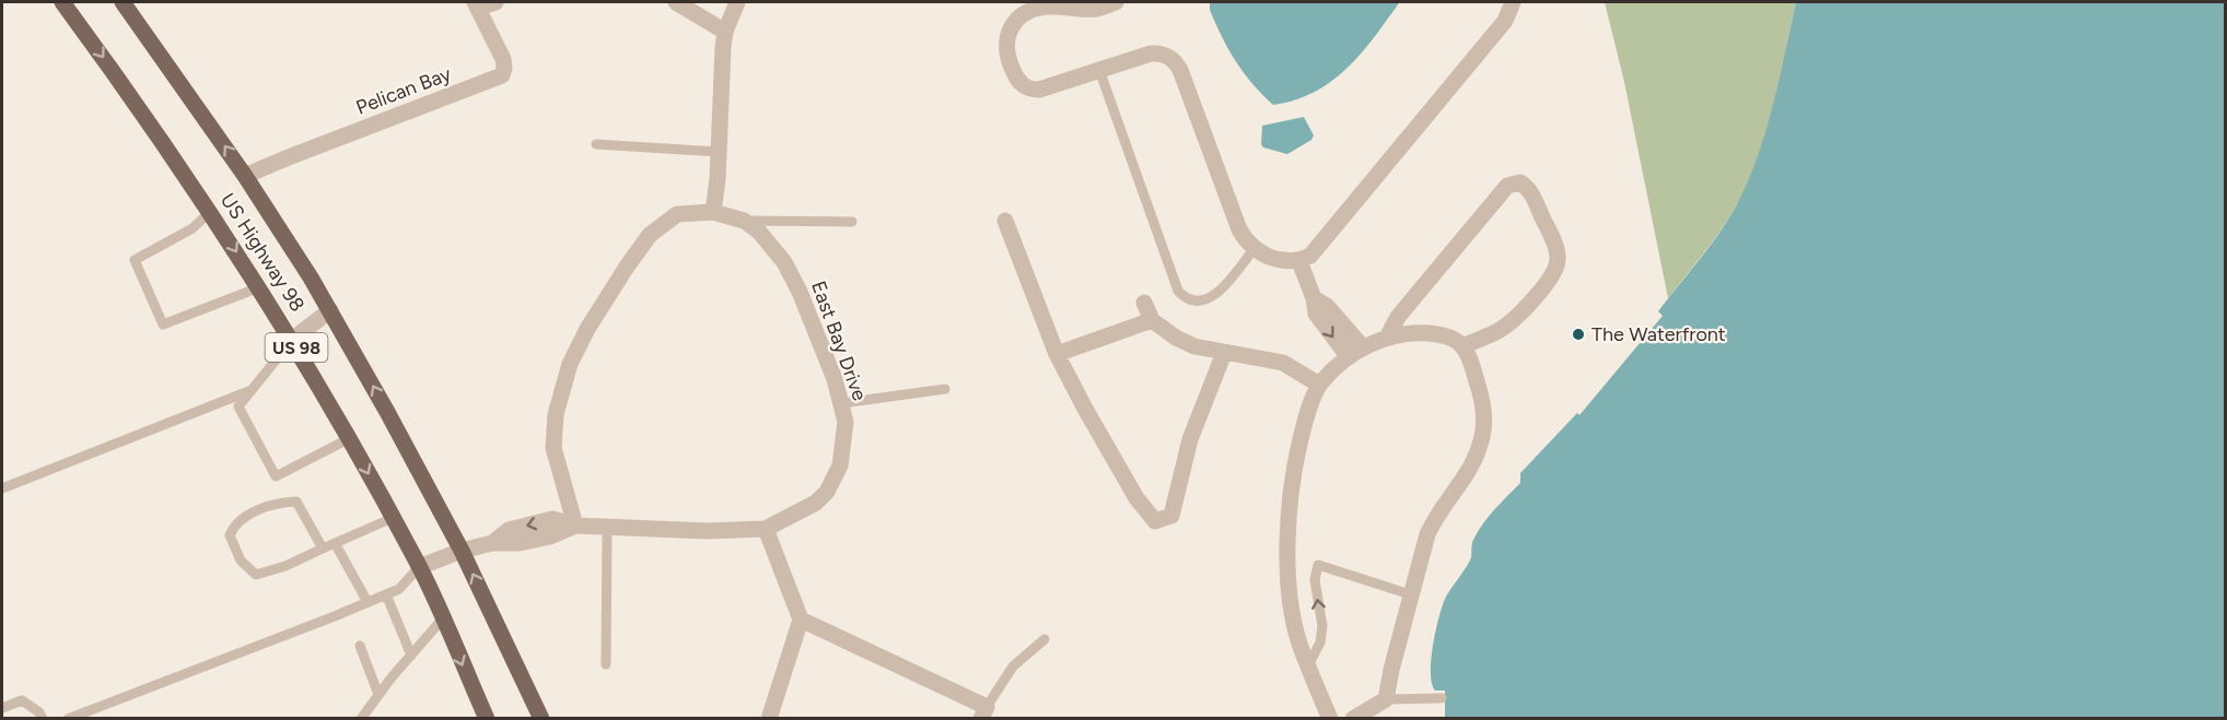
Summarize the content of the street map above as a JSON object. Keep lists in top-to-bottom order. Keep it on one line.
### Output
{"streets":{"main road":["US Highway 98","US 98"],"street":["Pelican Bay","East Bay Drive"]},"crossings":[["Pelican Bay","US Highway 98"]],"places":["The Waterfront"]}
